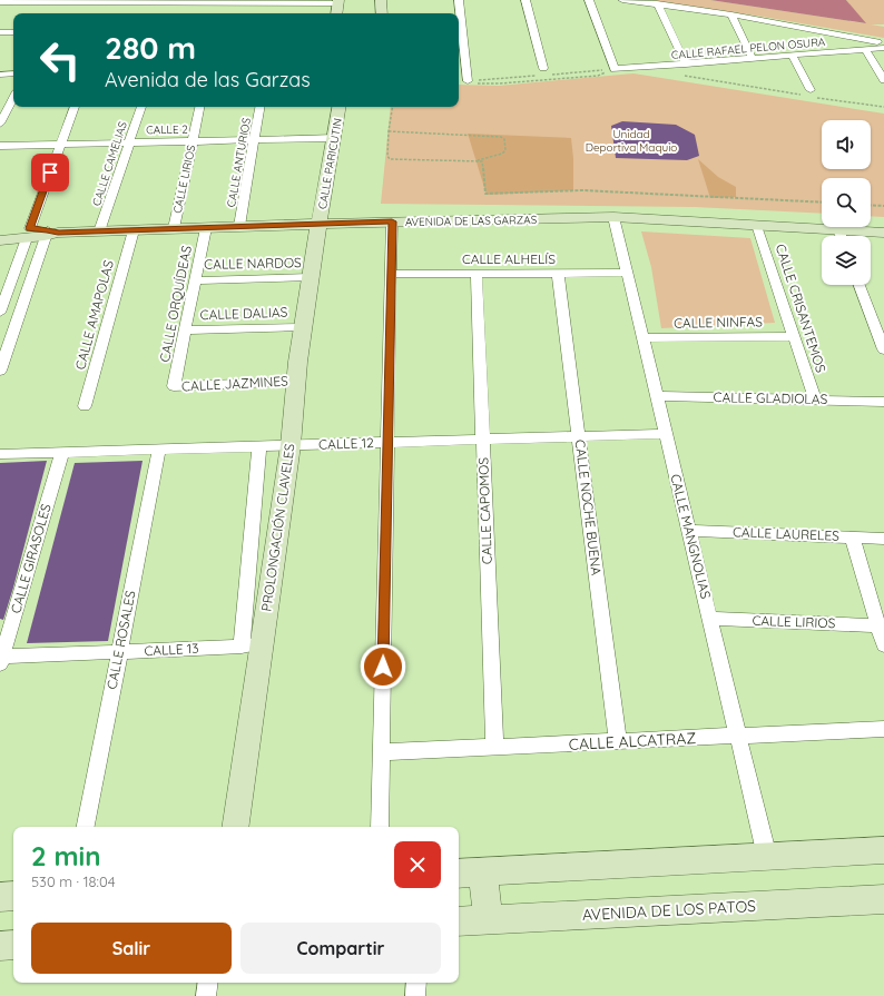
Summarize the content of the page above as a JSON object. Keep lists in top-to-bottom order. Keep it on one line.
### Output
{"streets":{"street":["CALLE RAFAEL PELON OSURA","CALLE 2","CALLE ANTURIOS","CALLE CAMELIAS","CALLE PARICUTIN","CALLE LIRIOS","AVENIDA DE LAS GARZAS","CALLE ALHELÍS","CALLE NARDOS","CALLE ORQUÍDEAS","CALLE CRISANTEMOS","CALLE DALIAS","CALLE AMAPOLAS","CALLE NINFAS","CALLE JAZMINES","CALLE GLADIOLAS","CALLE 12","CALLE NOCHE BUENA","CALLE CAPOMOS","PROLONGACIÓN CLAVELES","CALLE LAURELES","CALLE MANGNOLIAS","CALLE GIRASOLES","CALLE ROSALES","CALLE 13","CALLE ALCATRAZ","AVENIDA DE LOS PATOS"]},"crossings":[["CALLE 2","CALLE ANTURIOS"],["CALLE 2","CALLE CAMELIAS"],["CALLE 2","CALLE PARICUTIN"],["CALLE 2","CALLE LIRIOS"],["CALLE ANTURIOS","AVENIDA DE LAS GARZAS"],["CALLE CAMELIAS","AVENIDA DE LAS GARZAS"],["CALLE PARICUTIN","AVENIDA DE LAS GARZAS"],["CALLE PARICUTIN","PROLONGACIÓN CLAVELES"],["CALLE LIRIOS","AVENIDA DE LAS GARZAS"],["CALLE LIRIOS","CALLE MANGNOLIAS"],["AVENIDA DE LAS GARZAS","CALLE ORQUÍDEAS"],["AVENIDA DE LAS GARZAS","CALLE CRISANTEMOS"],["AVENIDA DE LAS GARZAS","CALLE AMAPOLAS"],["AVENIDA DE LAS GARZAS","PROLONGACIÓN CLAVELES"],["AVENIDA DE LAS GARZAS","CALLE MANGNOLIAS"],["CALLE ALHELÍS","CALLE NOCHE BUENA"],["CALLE ALHELÍS","CALLE CAPOMOS"],["CALLE ALHELÍS","CALLE MANGNOLIAS"],["CALLE NARDOS","CALLE ORQUÍDEAS"],["CALLE NARDOS","PROLONGACIÓN CLAVELES"],["CALLE ORQUÍDEAS","CALLE DALIAS"],["CALLE ORQUÍDEAS","CALLE JAZMINES"],["CALLE CRISANTEMOS","CALLE NINFAS"],["CALLE CRISANTEMOS","CALLE GLADIOLAS"],["CALLE DALIAS","PROLONGACIÓN CLAVELES"],["CALLE NINFAS","CALLE MANGNOLIAS"],["CALLE JAZMINES","PROLONGACIÓN CLAVELES"],["CALLE GLADIOLAS","CALLE MANGNOLIAS"],["CALLE 12","CALLE NOCHE BUENA"],["CALLE 12","CALLE CAPOMOS"],["CALLE 12","PROLONGACIÓN CLAVELES"],["CALLE 12","CALLE MANGNOLIAS"],["CALLE 12","CALLE GIRASOLES"],["CALLE 12","CALLE ROSALES"],["CALLE NOCHE BUENA","CALLE ALCATRAZ"],["CALLE CAPOMOS","CALLE ALCATRAZ"],["PROLONGACIÓN CLAVELES","CALLE 13"],["CALLE LAURELES","CALLE MANGNOLIAS"],["CALLE MANGNOLIAS","CALLE ALCATRAZ"],["CALLE GIRASOLES","CALLE 13"],["CALLE ROSALES","CALLE 13"]],"parks":["Unidad Deportiva Maquio"],"page":{"turn":["280 m","Avenida de las Garzas"],"heading":["2 min","530 m · 18:04"],"buttons":["Salir","Compartir"]}}
